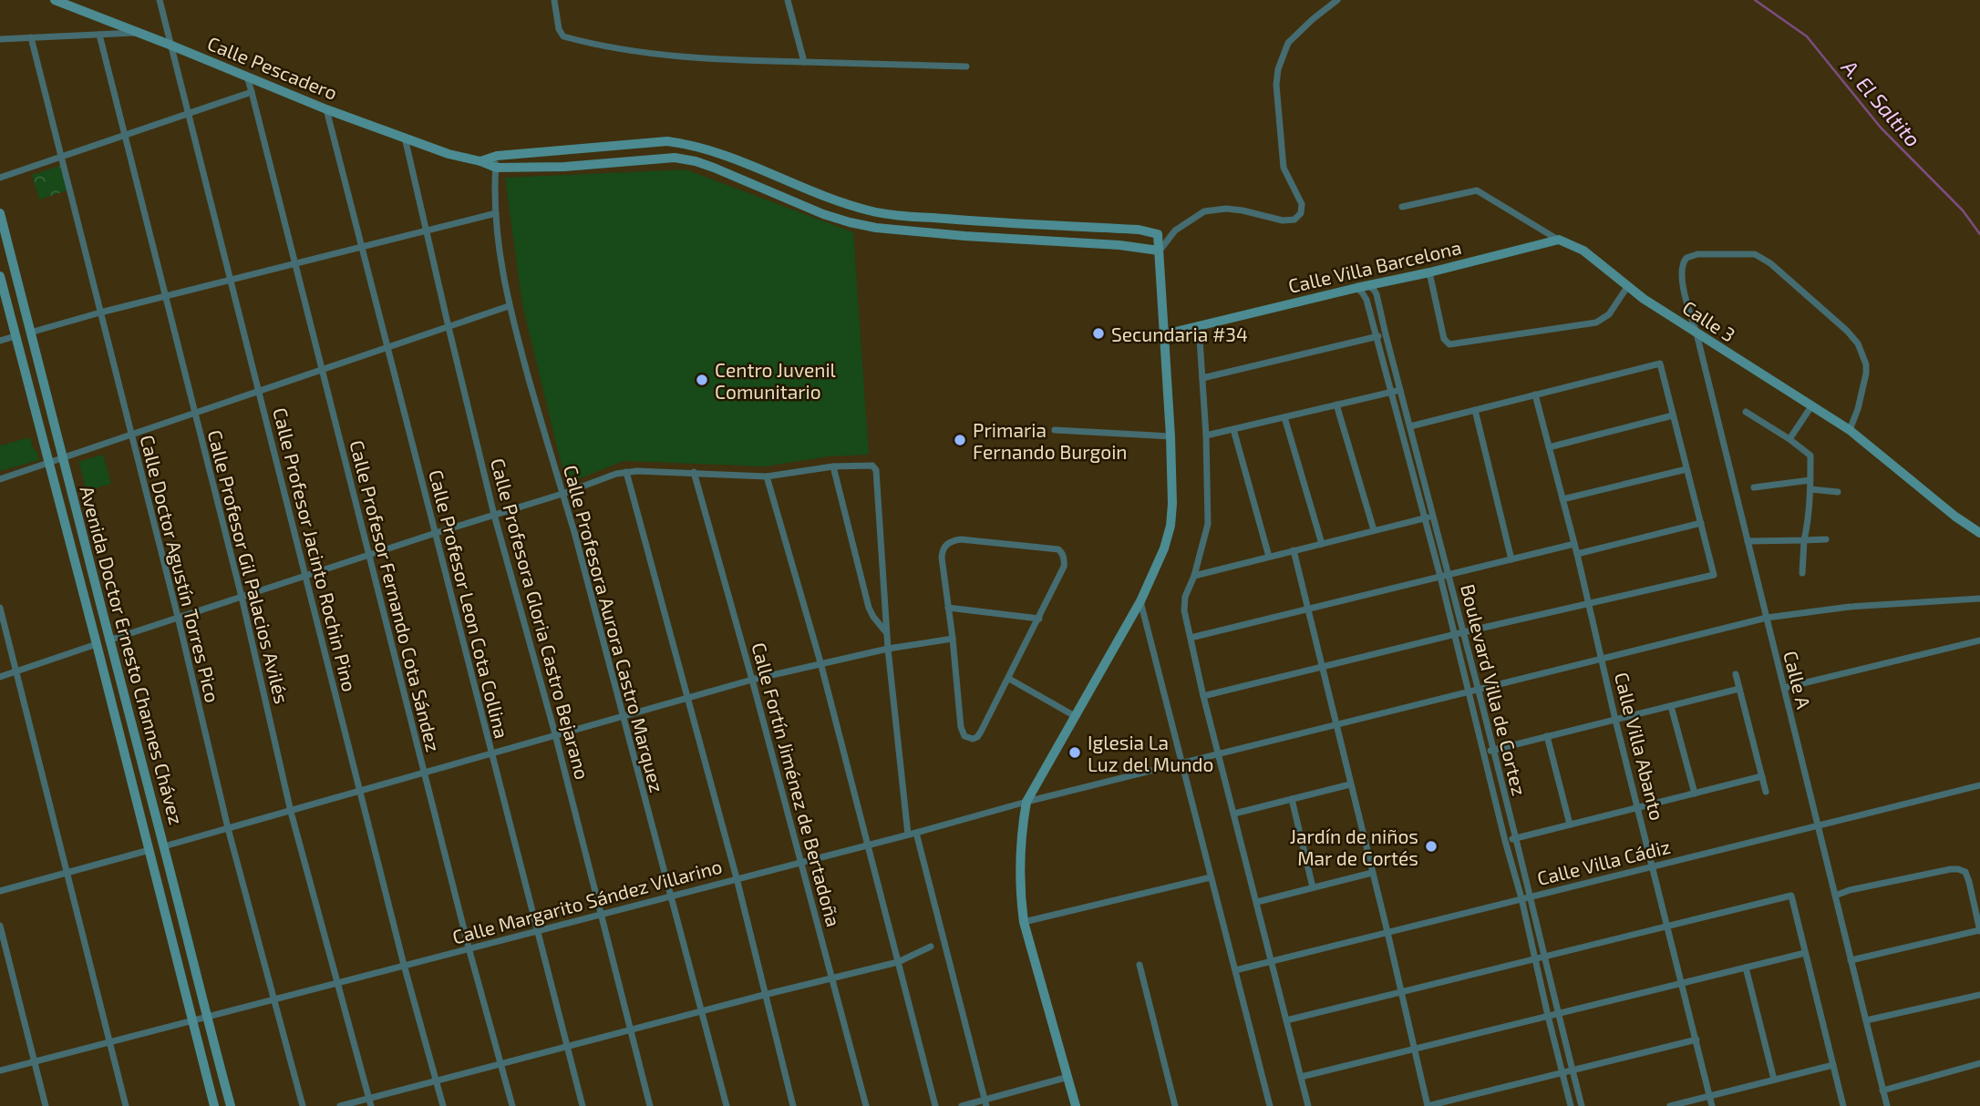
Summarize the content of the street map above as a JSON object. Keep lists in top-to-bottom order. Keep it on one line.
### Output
{"streets":{"street":["Calle Pescadero","Calle Villa Barcelona","Calle 3","Calle Profesor Jacinto Rochin Pino","Calle Profesor Gil Palacios Avilés","Calle Doctor Agustín Torres Pico","Calle Profesor Fernando Cota Sández","Calle Profesor Leon Cota Collina","Calle Profesora Gloria Castro Bejarano","Calle Profesora Aurora Castro Marquez","Avenida Doctor Ernesto Channes Chávez","Calle A","Boulevard Villa de Cortez","Calle Villa Abanto","Calle Fortín Jiménez de Bertadoña","Calle Villa Cádiz","Calle Margarito Sández Villarino"]},"crossings":[["Calle Pescadero","Calle Profesor Jacinto Rochin Pino"],["Calle Pescadero","Calle Profesor Fernando Cota Sández"],["Calle Pescadero","Calle Profesor Leon Cota Collina"],["Calle Pescadero","Calle Profesora Gloria Castro Bejarano"],["Calle Pescadero","Calle Profesora Aurora Castro Marquez"],["Calle Villa Barcelona","Calle 3"],["Calle Villa Barcelona","Boulevard Villa de Cortez"],["Calle 3","Calle A"],["Calle Profesor Jacinto Rochin Pino","Calle Margarito Sández Villarino"],["Calle Profesor Gil Palacios Avilés","Calle Margarito Sández Villarino"],["Calle Doctor Agustín Torres Pico","Calle Margarito Sández Villarino"],["Calle Profesor Fernando Cota Sández","Calle Margarito Sández Villarino"],["Calle Profesor Leon Cota Collina","Calle Margarito Sández Villarino"],["Calle Profesora Gloria Castro Bejarano","Calle Margarito Sández Villarino"],["Calle Profesora Aurora Castro Marquez","Calle Margarito Sández Villarino"],["Avenida Doctor Ernesto Channes Chávez","Calle Margarito Sández Villarino"],["Calle A","Calle Villa Cádiz"],["Calle A","Calle Margarito Sández Villarino"],["Boulevard Villa de Cortez","Calle Villa Cádiz"],["Boulevard Villa de Cortez","Calle Margarito Sández Villarino"],["Calle Villa Abanto","Calle Villa Cádiz"],["Calle Villa Abanto","Calle Margarito Sández Villarino"],["Calle Fortín Jiménez de Bertadoña","Calle Margarito Sández Villarino"]],"water":["A. El Saltito"],"places":["Secundaria #34","Centro Juvenil Comunitario","Primaria Fernando Burgoin","Iglesia La Luz del Mundo","Jardín de niños Mar de Cortés"]}
